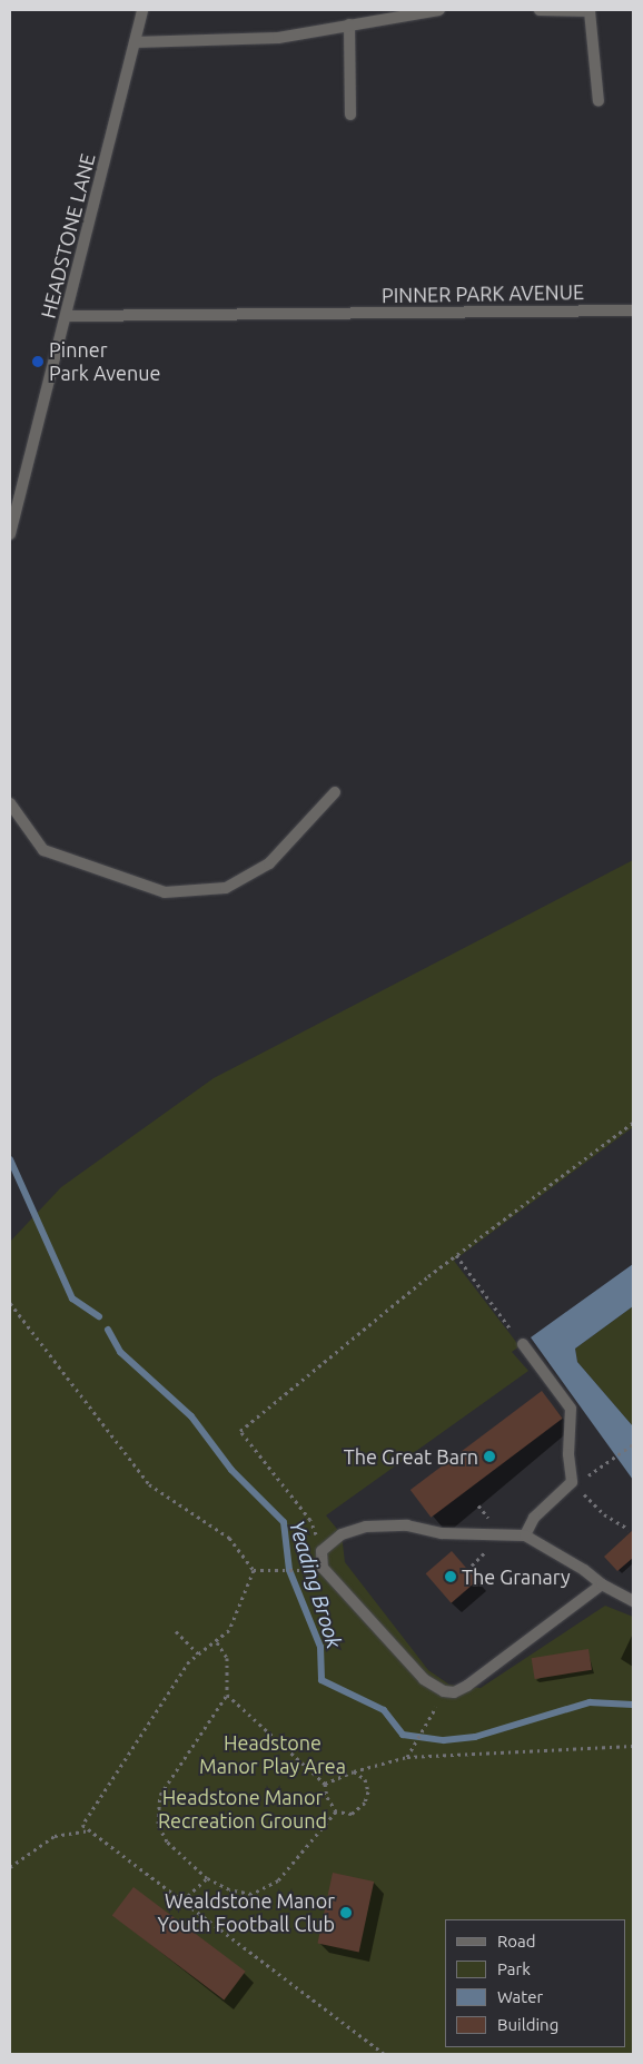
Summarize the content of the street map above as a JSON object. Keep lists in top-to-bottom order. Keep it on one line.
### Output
{"streets":{"street":["HEADSTONE LANE","PINNER PARK AVENUE"]},"crossings":[["HEADSTONE LANE","PINNER PARK AVENUE"]],"water":["Yeading Brook"],"parks":["Headstone Manor Play Area","Headstone Manor Recreation Ground"],"places":["Pinner Park Avenue","The Great Barn","The Granary","Wealdstone Manor Youth Football Club"],"legend":["Road","Park","Water","Building"]}
